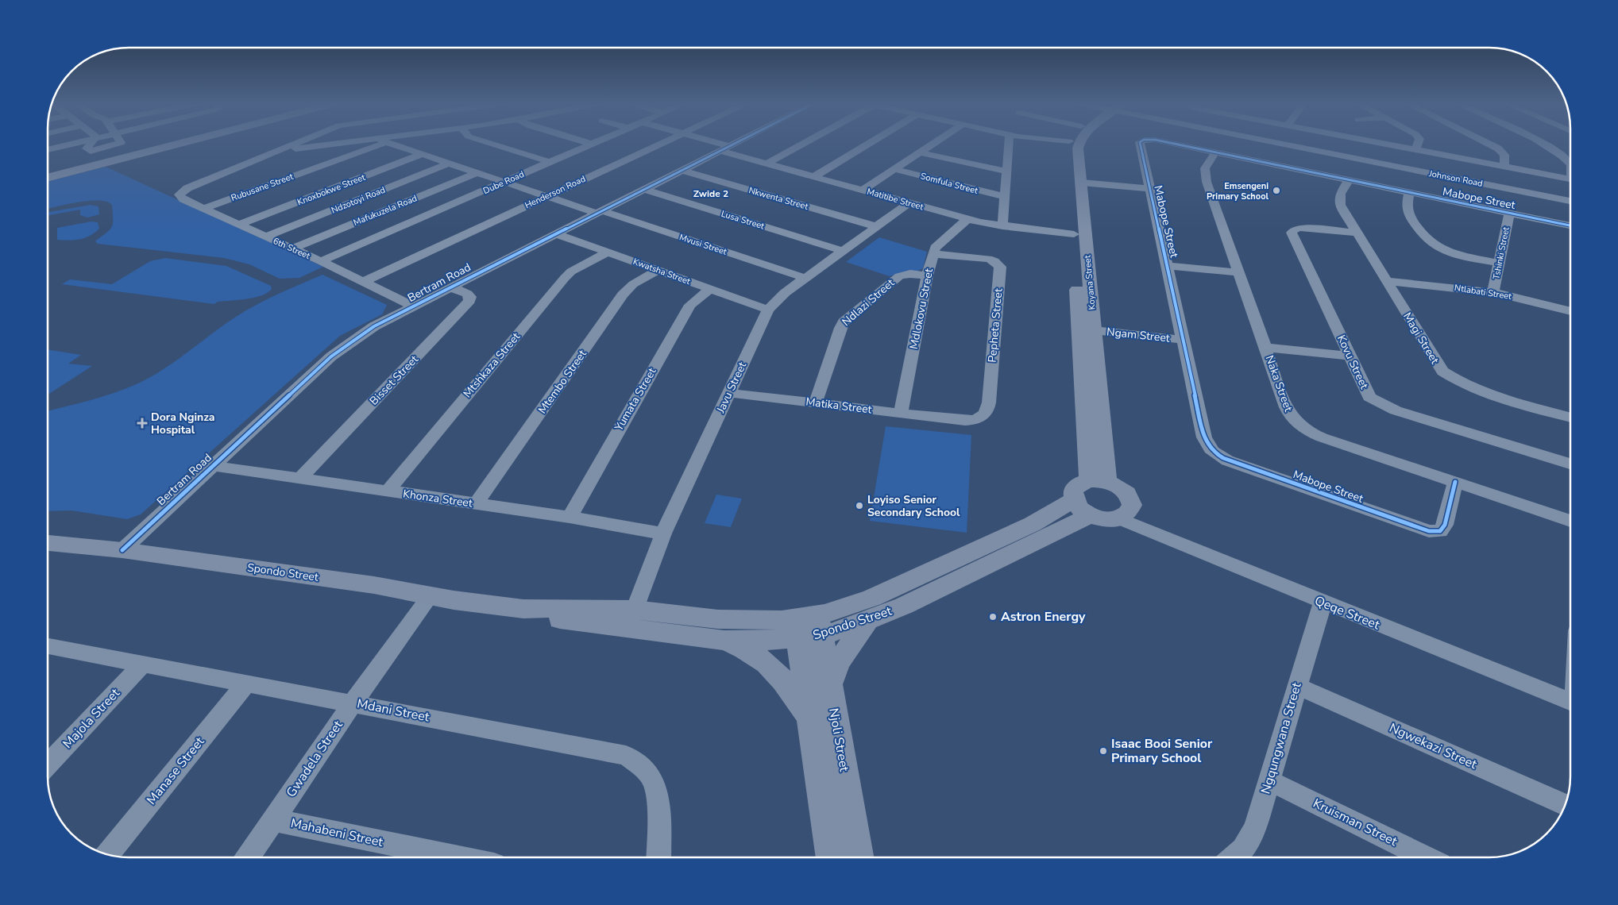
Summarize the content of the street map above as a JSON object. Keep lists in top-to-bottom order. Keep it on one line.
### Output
{"streets":{"main road":["Koyana Street","Spondo Street","Njoli Street"],"street":["Johnson Road","Dube Road","Somfula Street","Rubusane Street","Knoxbokwe Street","Henderson Road","Nkwenta Street","Mabope Street","Matitibe Street","Ndzotoyi Road","Mafukuzela Road","Lusa Street","Mvusi Street","6th Street","Tshinki Street","Kwatsha Street","Bertram Road","Ntlabati Street","Ndlazi Street","Mdlokovu Street","Pepheta Street","Ngam Street","Magi Street","Kovu Street","Mtshkaza Street","Bisset Street","Mtembo Street","Naka Street","Javu Street","Yumata Street","Matika Street","Khonza Street","Qeqe Street","Mdani Street","Majola Street","Ngqungwana Street","Ngwekazi Street","Gwadela Street","Manase Street","Kruisman Street","Mahabeni Street"]},"crossings":[["Johnson Road","Mabope Street"],["Dube Road","Mvusi Street"],["Dube Road","6th Street"],["Rubusane Street","6th Street"],["Knoxbokwe Street","Mvusi Street"],["Knoxbokwe Street","6th Street"],["Henderson Road","Mvusi Street"],["Henderson Road","6th Street"],["Nkwenta Street","Bertram Road"],["Nkwenta Street","Javu Street"],["Mabope Street","Tshinki Street"],["Mabope Street","Ngam Street"],["Mabope Street","Magi Street"],["Mabope Street","Naka Street"],["Matitibe Street","Bertram Road"],["Matitibe Street","Koyana Street"],["Matitibe Street","Mdlokovu Street"],["Matitibe Street","Javu Street"],["Ndzotoyi Road","Mvusi Street"],["Ndzotoyi Road","6th Street"],["Mafukuzela Road","Mvusi Street"],["Mafukuzela Road","6th Street"],["Lusa Street","Bertram Road"],["Lusa Street","Javu Street"],["Mvusi Street","Bertram Road"],["Mvusi Street","Javu Street"],["6th Street","Bertram Road"],["Tshinki Street","Ntlabati Street"],["Kwatsha Street","Bertram Road"],["Kwatsha Street","Mtshkaza Street"],["Kwatsha Street","Mtembo Street"],["Kwatsha Street","Javu Street"],["Kwatsha Street","Yumata Street"],["Bertram Road","Bisset Street"],["Bertram Road","Khonza Street"],["Bertram Road","Spondo Street"],["Koyana Street","Ngam Street"],["Koyana Street","Spondo Street"],["Koyana Street","Qeqe Street"],["Ntlabati Street","Magi Street"],["Ndlazi Street","Mdlokovu Street"],["Ndlazi Street","Matika Street"],["Mdlokovu Street","Pepheta Street"],["Mdlokovu Street","Matika Street"],["Pepheta Street","Matika Street"],["Magi Street","Kovu Street"],["Mtshkaza Street","Khonza Street"],["Bisset Street","Khonza Street"],["Mtembo Street","Khonza Street"],["Javu Street","Matika Street"],["Javu Street","Khonza Street"],["Javu Street","Spondo Street"],["Yumata Street","Khonza Street"],["Spondo Street","Qeqe Street"],["Spondo Street","Njoli Street"],["Spondo Street","Gwadela Street"],["Qeqe Street","Ngqungwana Street"],["Mdani Street","Majola Street"],["Mdani Street","Gwadela Street"],["Mdani Street","Manase Street"],["Ngqungwana Street","Ngwekazi Street"],["Ngqungwana Street","Kruisman Street"],["Gwadela Street","Mahabeni Street"]],"districts":["Zwide 2"],"places":{"other":["Emsengeni Primary School","Loyiso Senior Secondary School","Astron Energy","Isaac Booi Senior Primary School"],"health":["Dora Nginza Hospital"]}}
